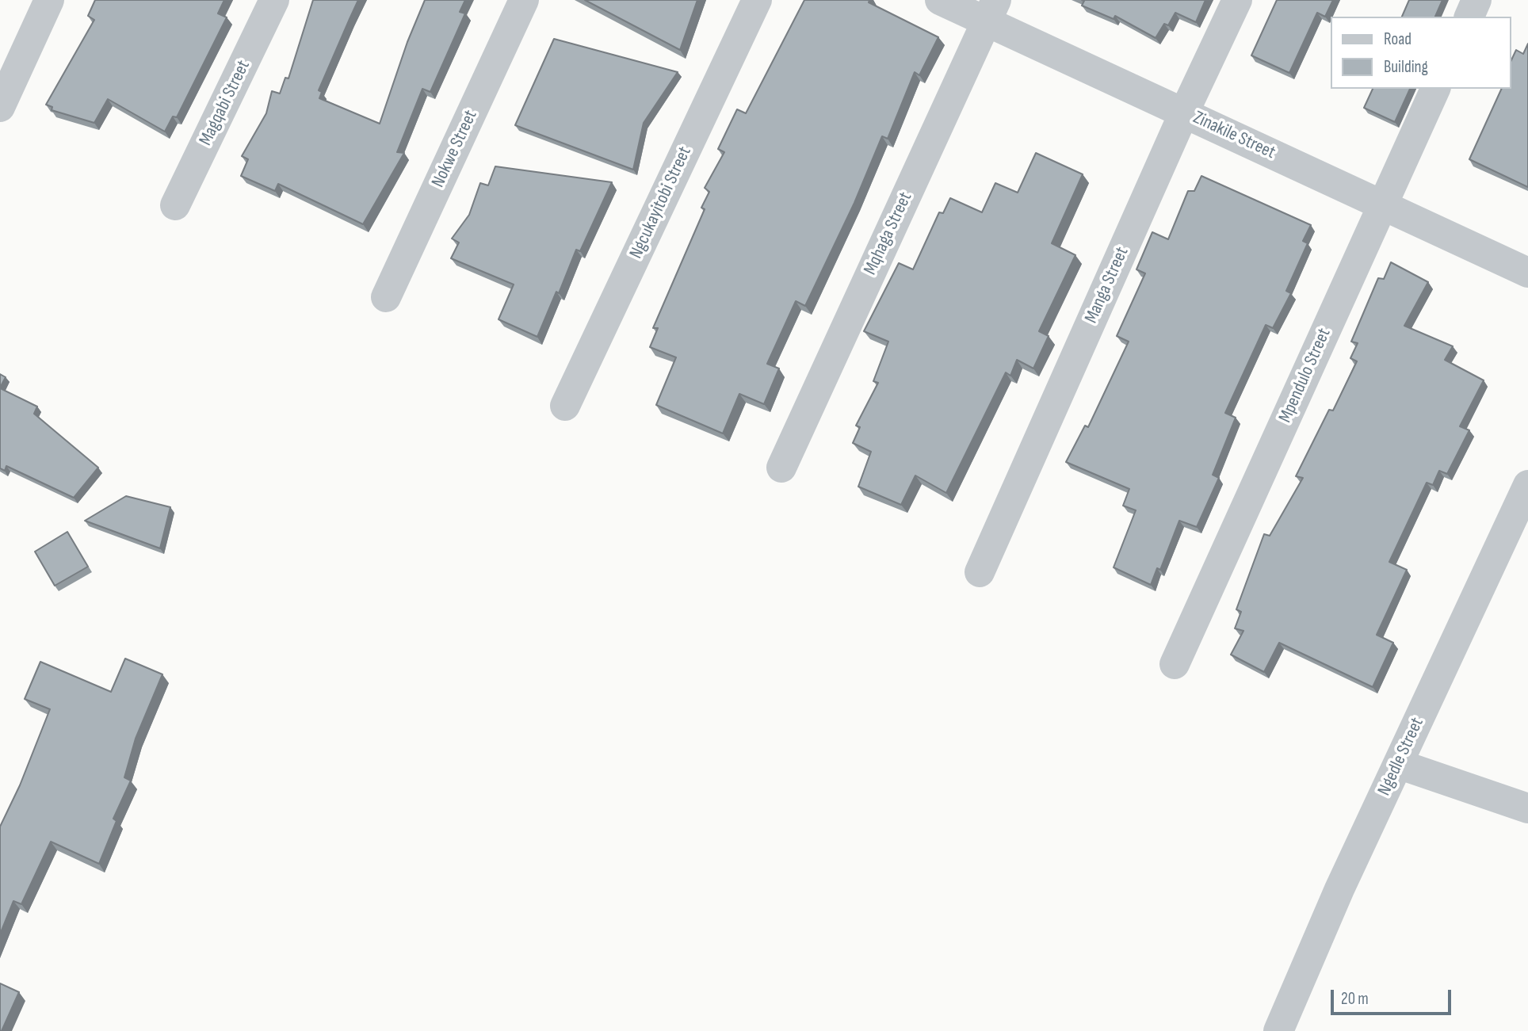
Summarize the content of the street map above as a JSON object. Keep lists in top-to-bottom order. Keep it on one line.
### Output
{"streets":{"street":["Magqabi Street","Zinakile Street","Nokwe Street","Ngcukayitobi Street","Mqhaga Street","Manga Street","Mpendulo Street","Ngedle Street"]},"crossings":[["Zinakile Street","Mqhaga Street"],["Zinakile Street","Manga Street"],["Zinakile Street","Mpendulo Street"]],"legend":["Road","Building"],"scale_bar":"20 m"}
